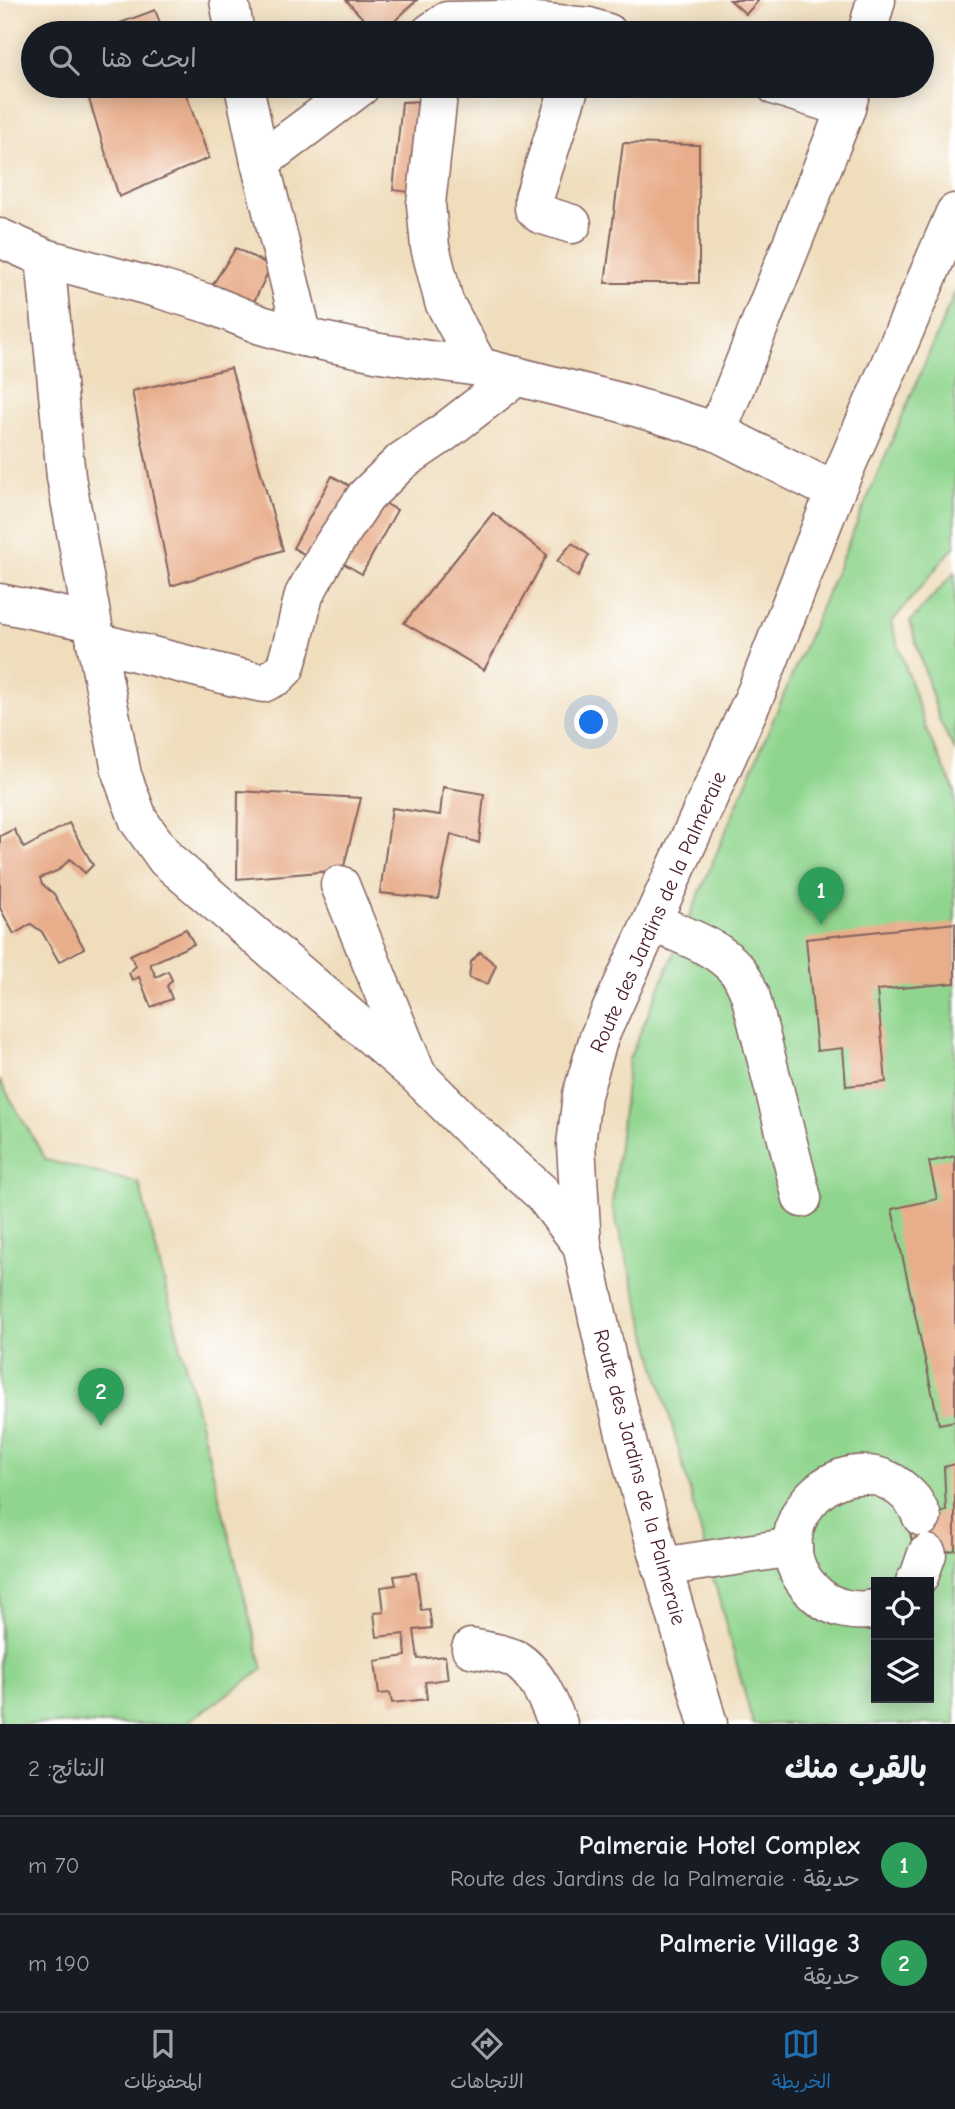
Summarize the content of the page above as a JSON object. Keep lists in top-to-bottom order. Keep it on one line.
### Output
{"streets":{"street":["Route des Jardins de la Palmeraie"]},"page":{"search":"ابحث هنا","pins":["1","2"],"heading":["بالقرب منك","النتائج: 2"],"list":[{"mark":"1","name":"Palmeraie Hotel Complex","note":"حديقة · Route des Jardins de la Palmeraie","value":"70 m"},{"mark":"2","name":"Palmerie Village 3","note":"حديقة","value":"190 m"}],"nav":["الخريطة","الاتجاهات","المحفوظات"]}}
